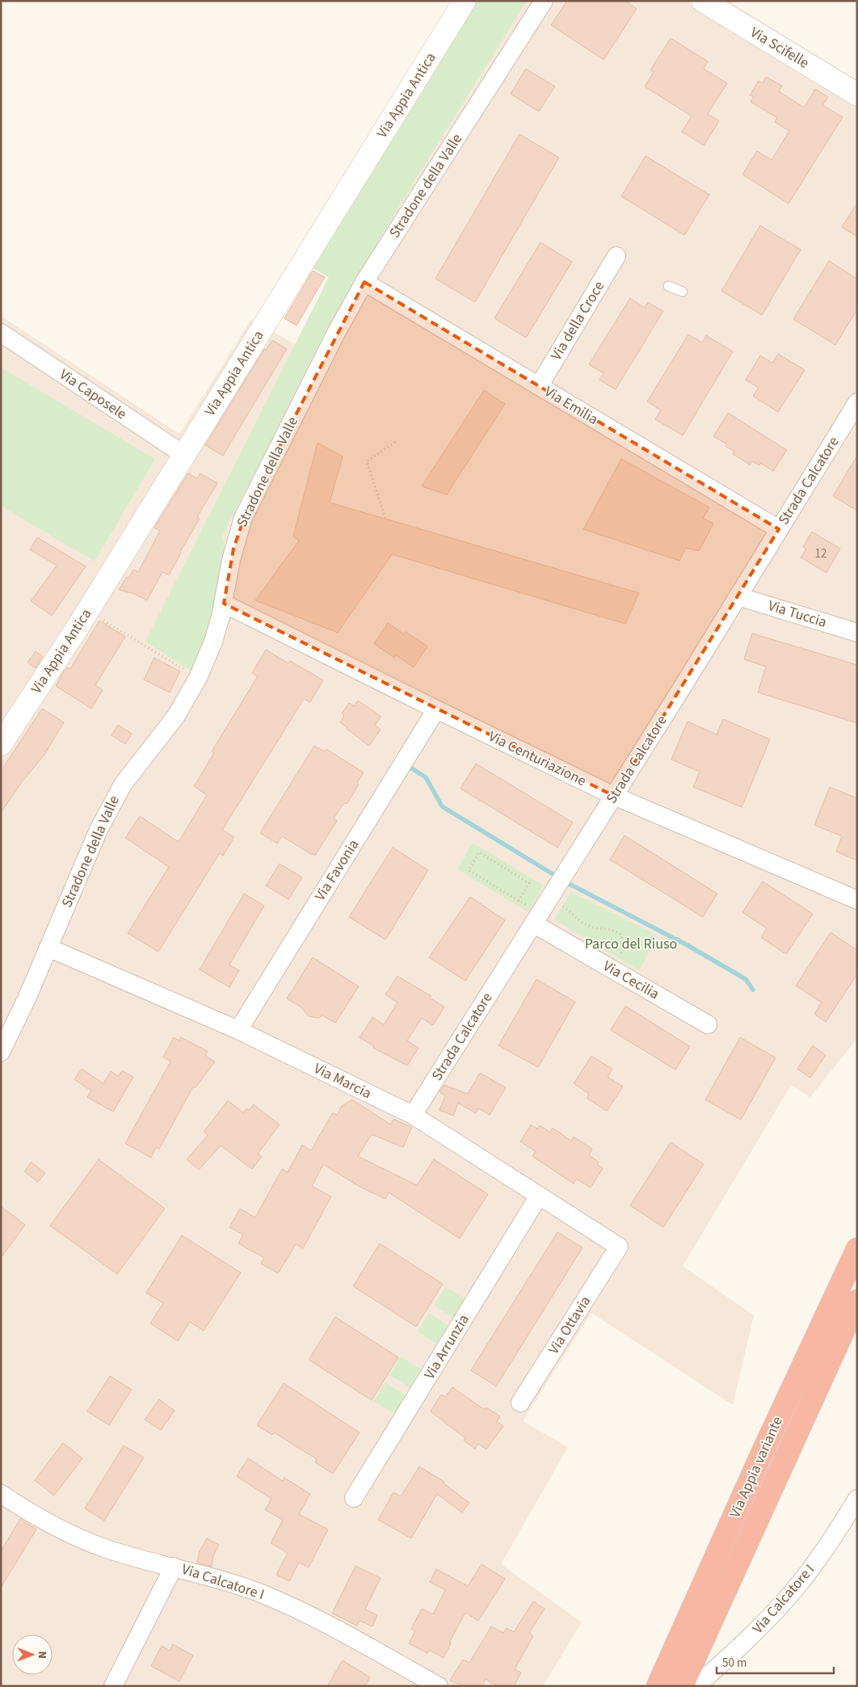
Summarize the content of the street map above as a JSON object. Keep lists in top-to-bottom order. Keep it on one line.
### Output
{"streets":{"highway":["Via Appia variante"],"street":["Via Scifelle","Via Appia Antica","Stradone della Valle","Via della Croce","Via Caposele","Via Emilia","Strada Calcatore","Via Tuccia","Via Centuriazione","Via Favonia","Via Cecilia","Via Marcia","Via Ottavia","Via Arrunzia","Via Calcatore I"]},"crossings":[["Via Appia Antica","Via Caposele"],["Stradone della Valle","Via Emilia"],["Stradone della Valle","Via Centuriazione"],["Stradone della Valle","Via Marcia"],["Via della Croce","Via Emilia"],["Via Emilia","Strada Calcatore"],["Strada Calcatore","Via Tuccia"],["Strada Calcatore","Via Centuriazione"],["Strada Calcatore","Via Cecilia"],["Strada Calcatore","Via Marcia"],["Via Centuriazione","Via Favonia"],["Via Favonia","Via Marcia"],["Via Marcia","Via Ottavia"],["Via Marcia","Via Arrunzia"]],"parks":["Parco del Riuso"],"house_numbers":["12"],"scale_bar":"50 m","north":"right"}
